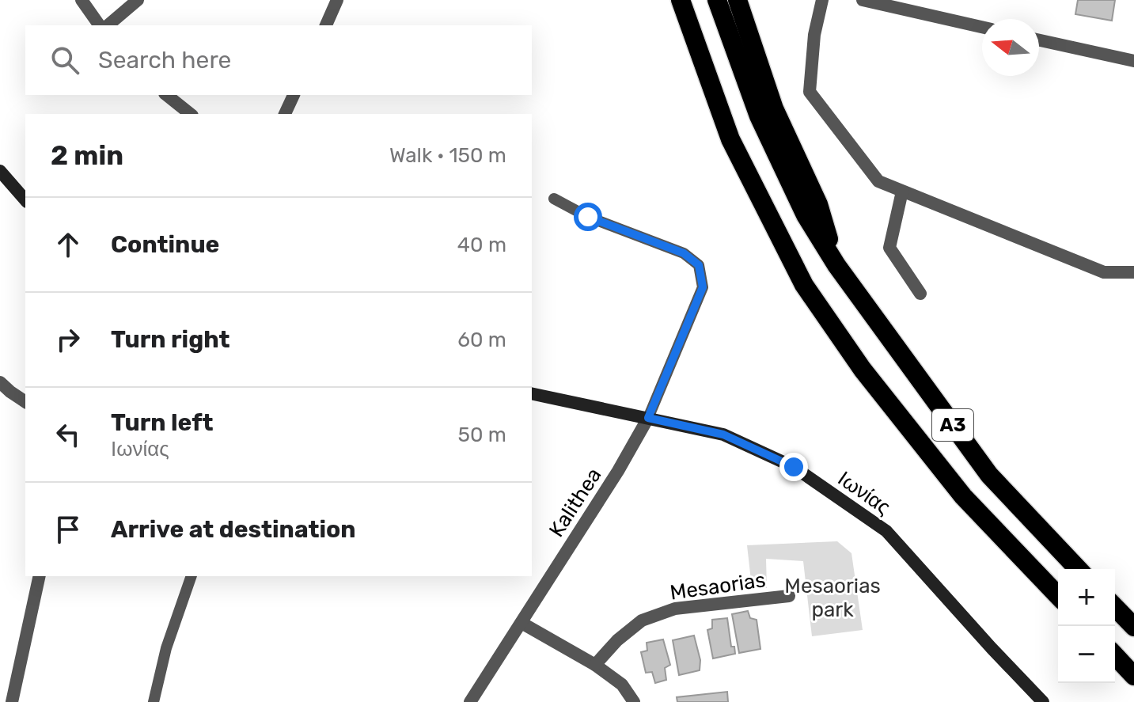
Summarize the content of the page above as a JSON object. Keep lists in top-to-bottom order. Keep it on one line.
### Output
{"streets":{"highway":["A3"],"main road":["Ιωνίας"],"street":["Kalithea","Mesaorias"]},"crossings":[["Ιωνίας","Kalithea"]],"parks":["Mesaorias park"],"north":"left","page":{"search":"Search here","heading":["2 min","Walk · 150 m"],"list":[["Continue","40 m"],["Turn right","60 m"],["Turn left","Ιωνίας","50 m"],"Arrive at destination"],"map_buttons":["+","−"]}}
